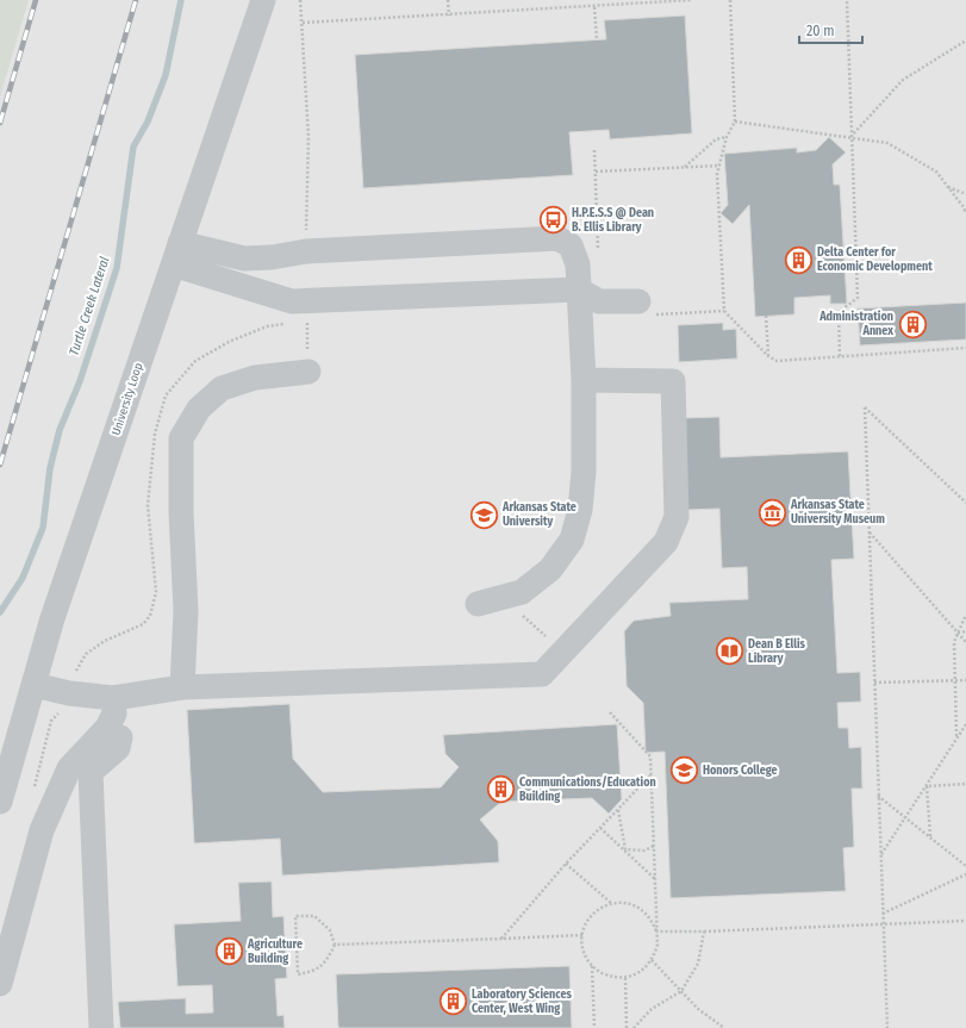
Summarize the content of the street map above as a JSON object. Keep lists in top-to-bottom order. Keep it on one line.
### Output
{"streets":{"street":["University Loop"]},"water":["Turtle Creek Lateral"],"places":{"bus stop":["H.P.E.S.S @ Dean B. Ellis Library"],"building":["Delta Center for Economic Development","Administration Annex","Communications/Education Building","Agriculture Building","Laboratory Sciences Center, West Wing"],"museum":["Arkansas State University Museum"],"school or university":["Arkansas State University","Honors College"],"library":["Dean B Ellis Library"]},"scale_bar":"20 m"}
